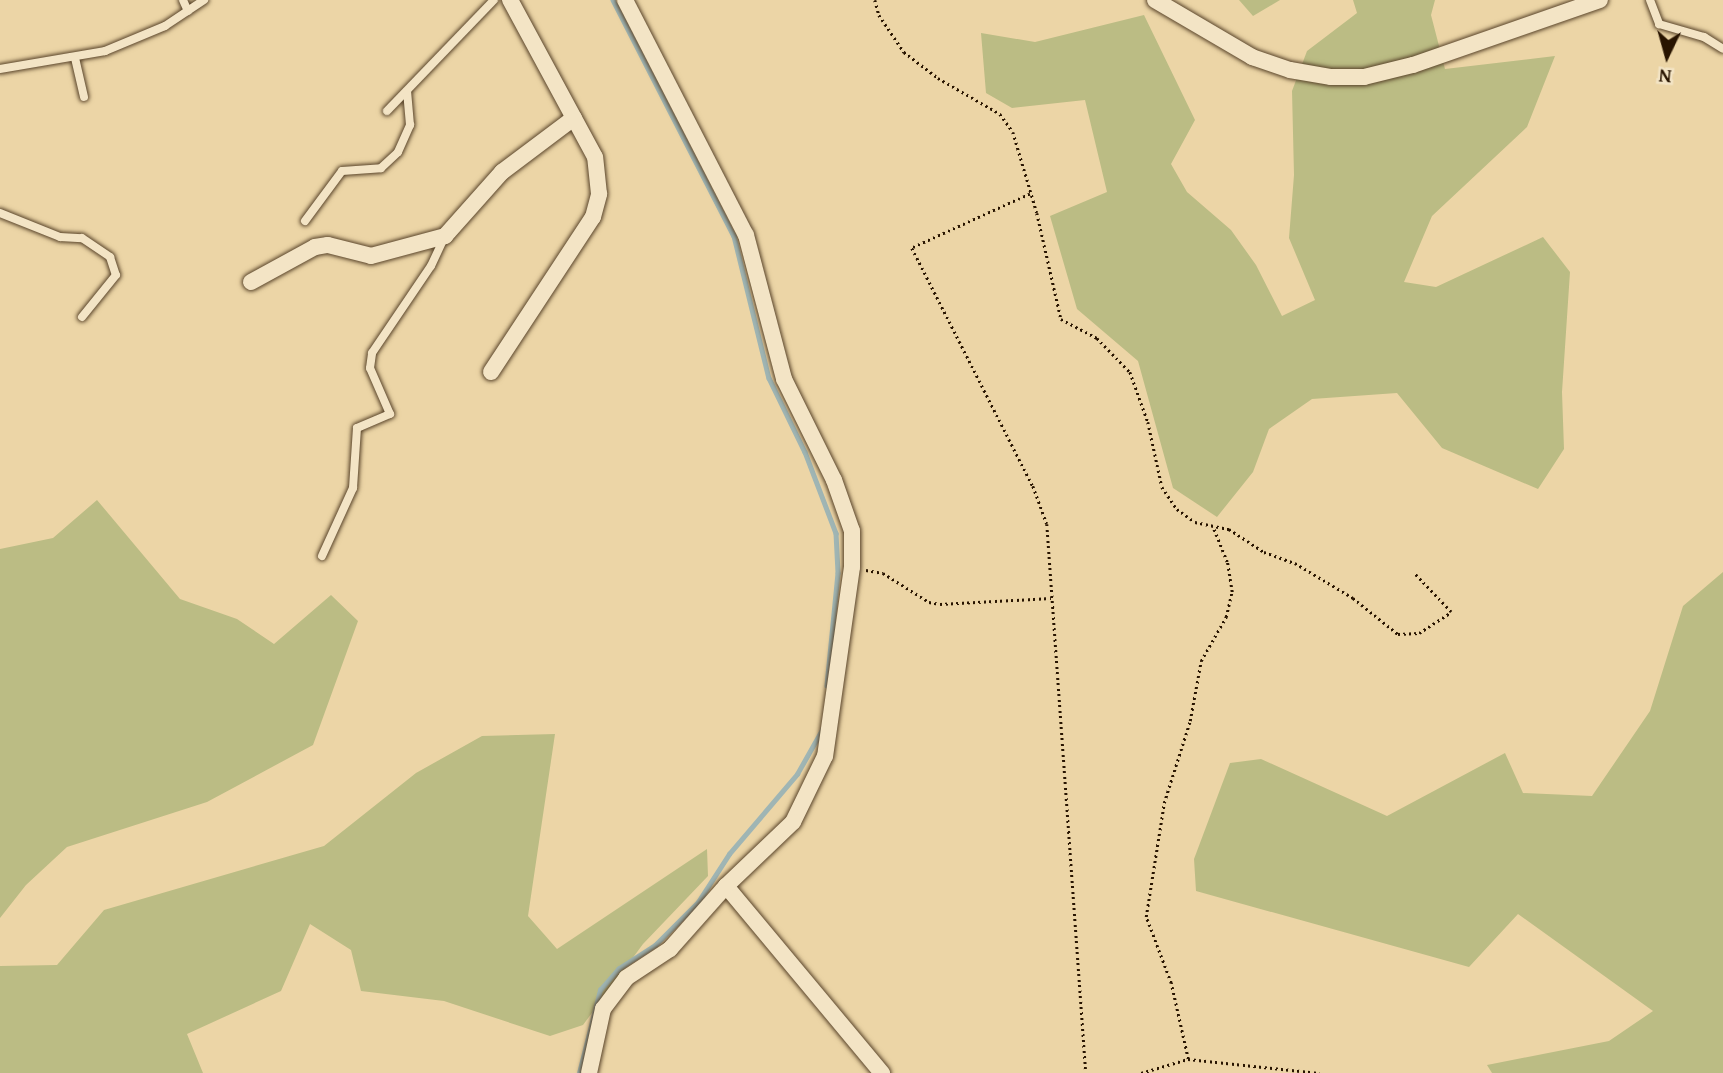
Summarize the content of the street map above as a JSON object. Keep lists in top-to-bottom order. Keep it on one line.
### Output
{"north":"bottom"}
